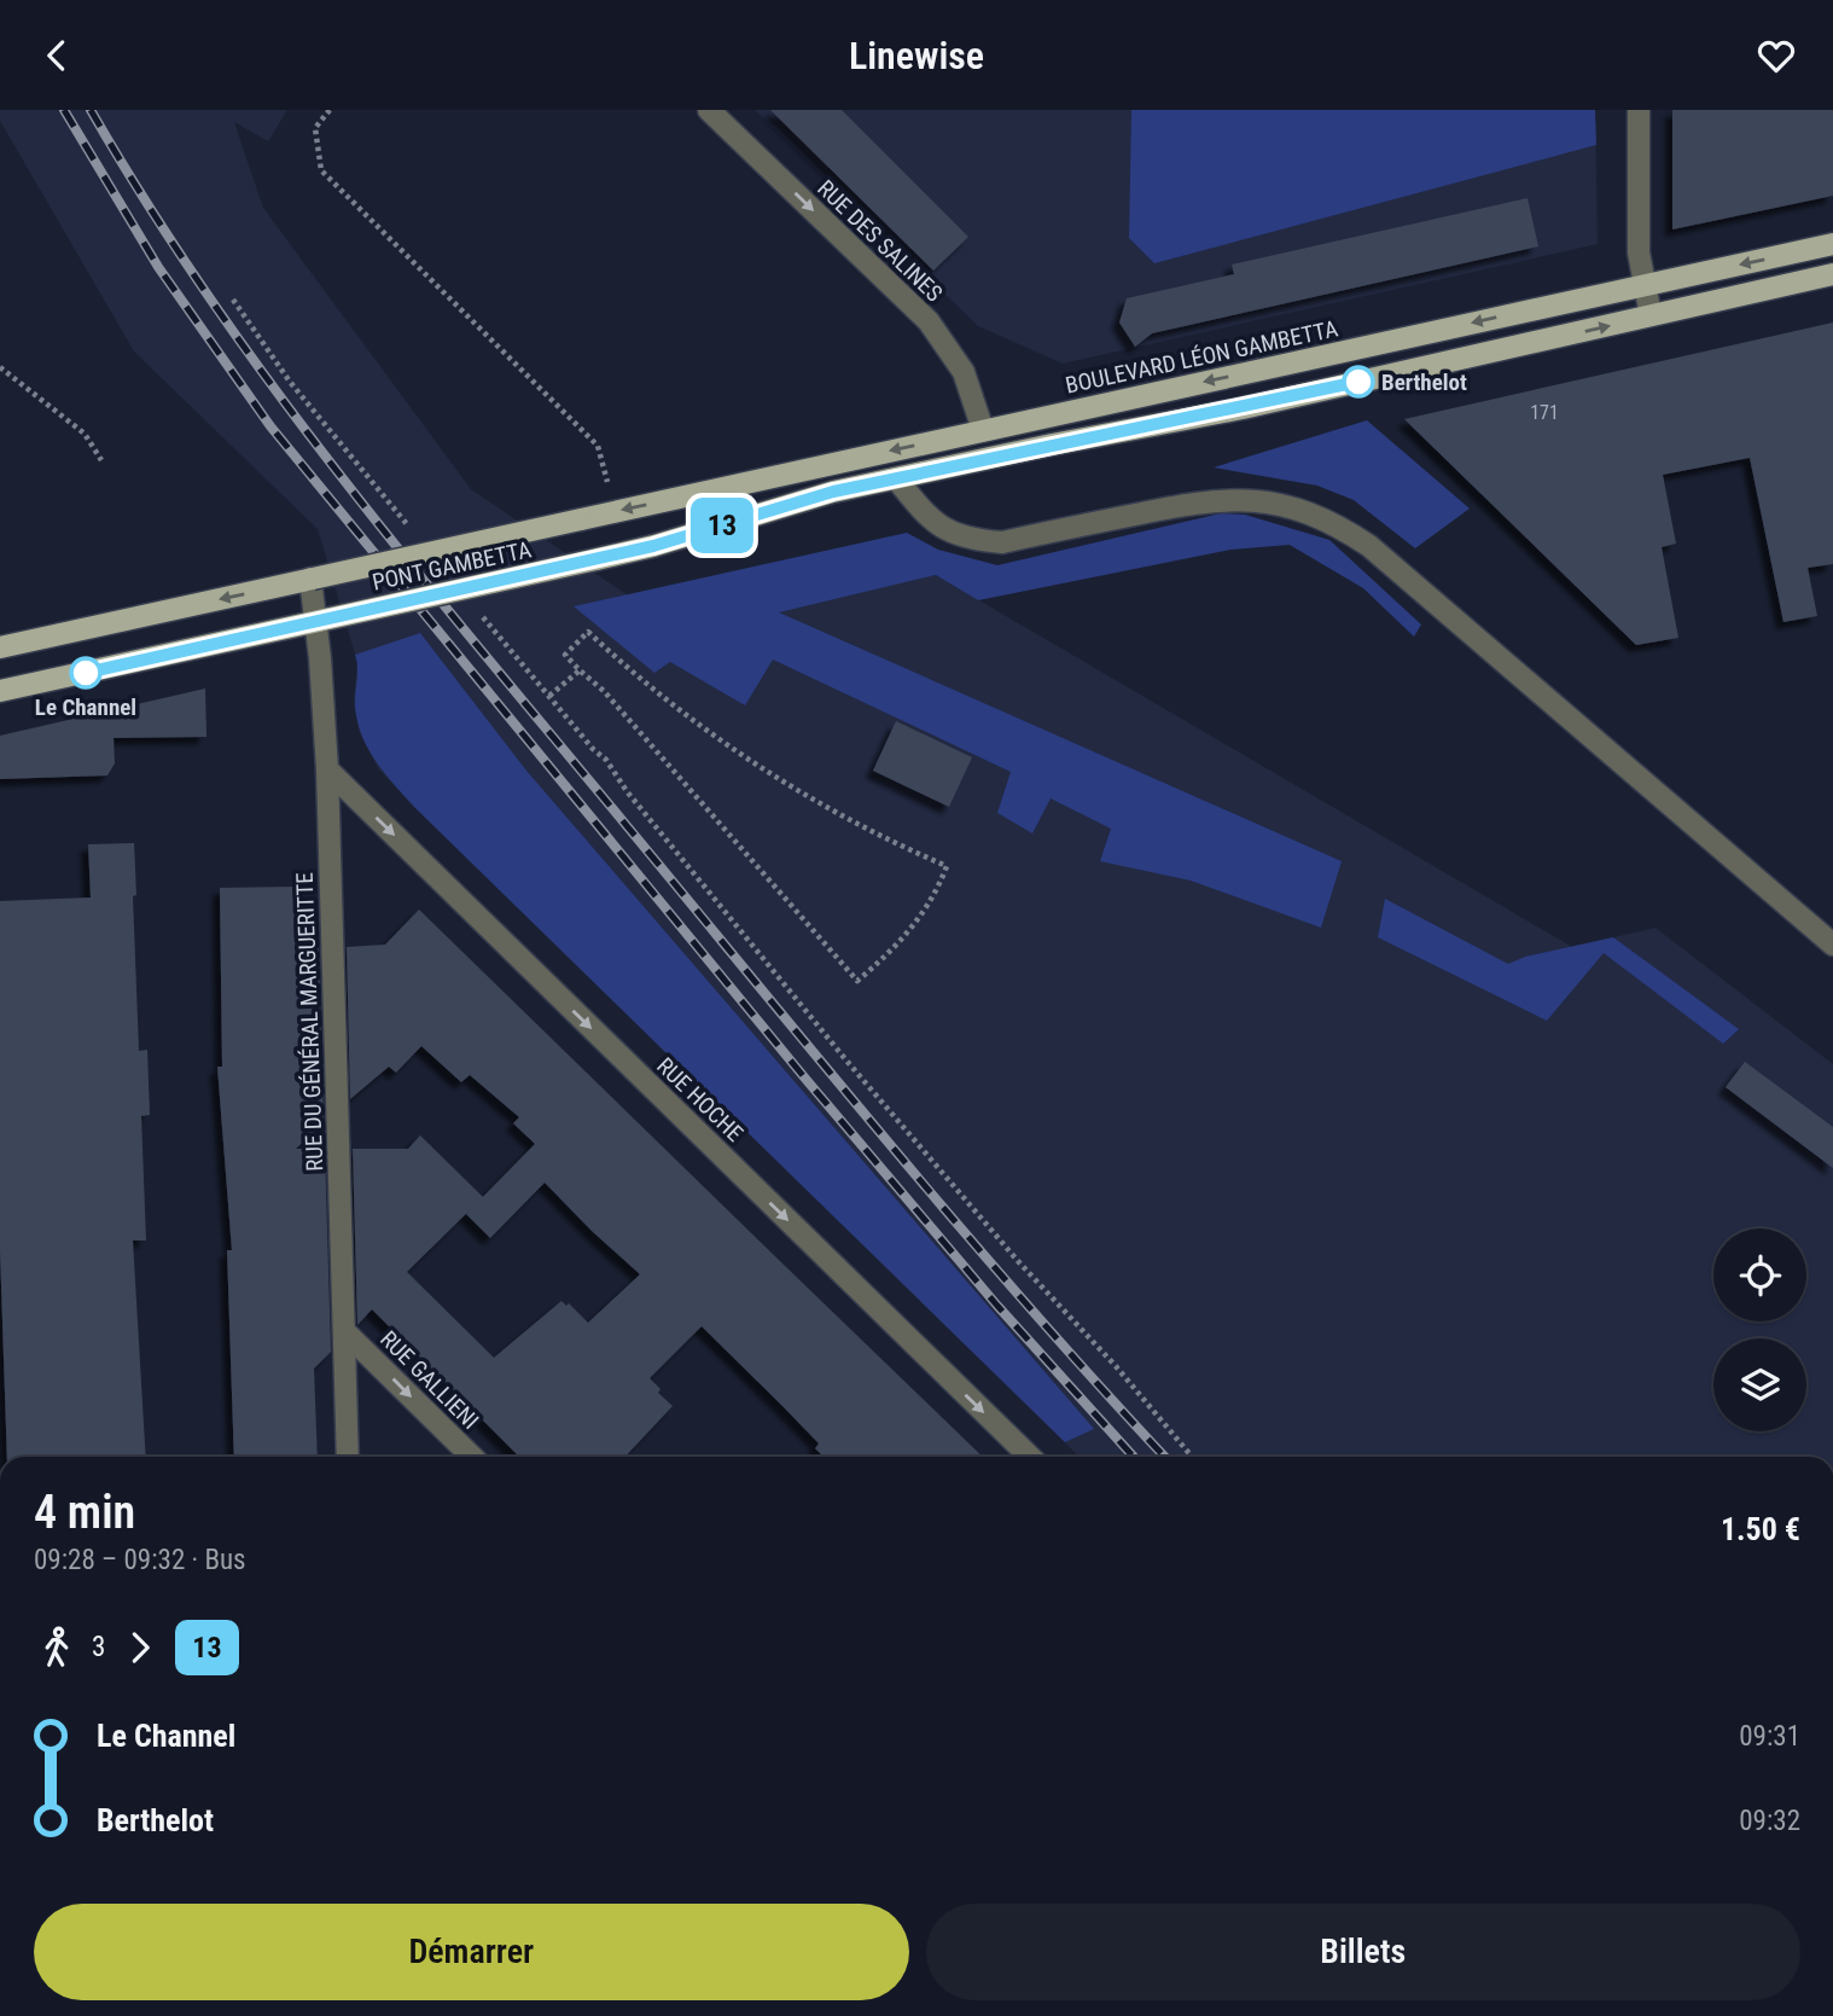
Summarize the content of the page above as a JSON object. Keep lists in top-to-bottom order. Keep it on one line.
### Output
{"streets":{"main road":["BOULEVARD LÉON GAMBETTA","PONT GAMBETTA"],"street":["RUE DES SALINES","RUE DU GÉNÉRAL MARGUERITTE","RUE HOCHE","RUE GALLIENI"]},"crossings":[["RUE DES SALINES","BOULEVARD LÉON GAMBETTA"],["BOULEVARD LÉON GAMBETTA","PONT GAMBETTA"],["PONT GAMBETTA","RUE DU GÉNÉRAL MARGUERITTE"],["RUE DU GÉNÉRAL MARGUERITTE","RUE HOCHE"],["RUE DU GÉNÉRAL MARGUERITTE","RUE GALLIENI"]],"one_way":["RUE DES SALINES","RUE HOCHE","RUE GALLIENI"],"places":["Berthelot","Le Channel"],"lines":["bus line 13"],"house_numbers":["171"],"page":{"header":"Linewise","on_map":"13","heading":["4 min","09:28 – 09:32 · Bus","1.50 €"],"legs":["3","13"],"list":[{"name":"Le Channel","value":"09:31"},{"name":"Berthelot","value":"09:32"}],"buttons":["Démarrer","Billets"]}}
